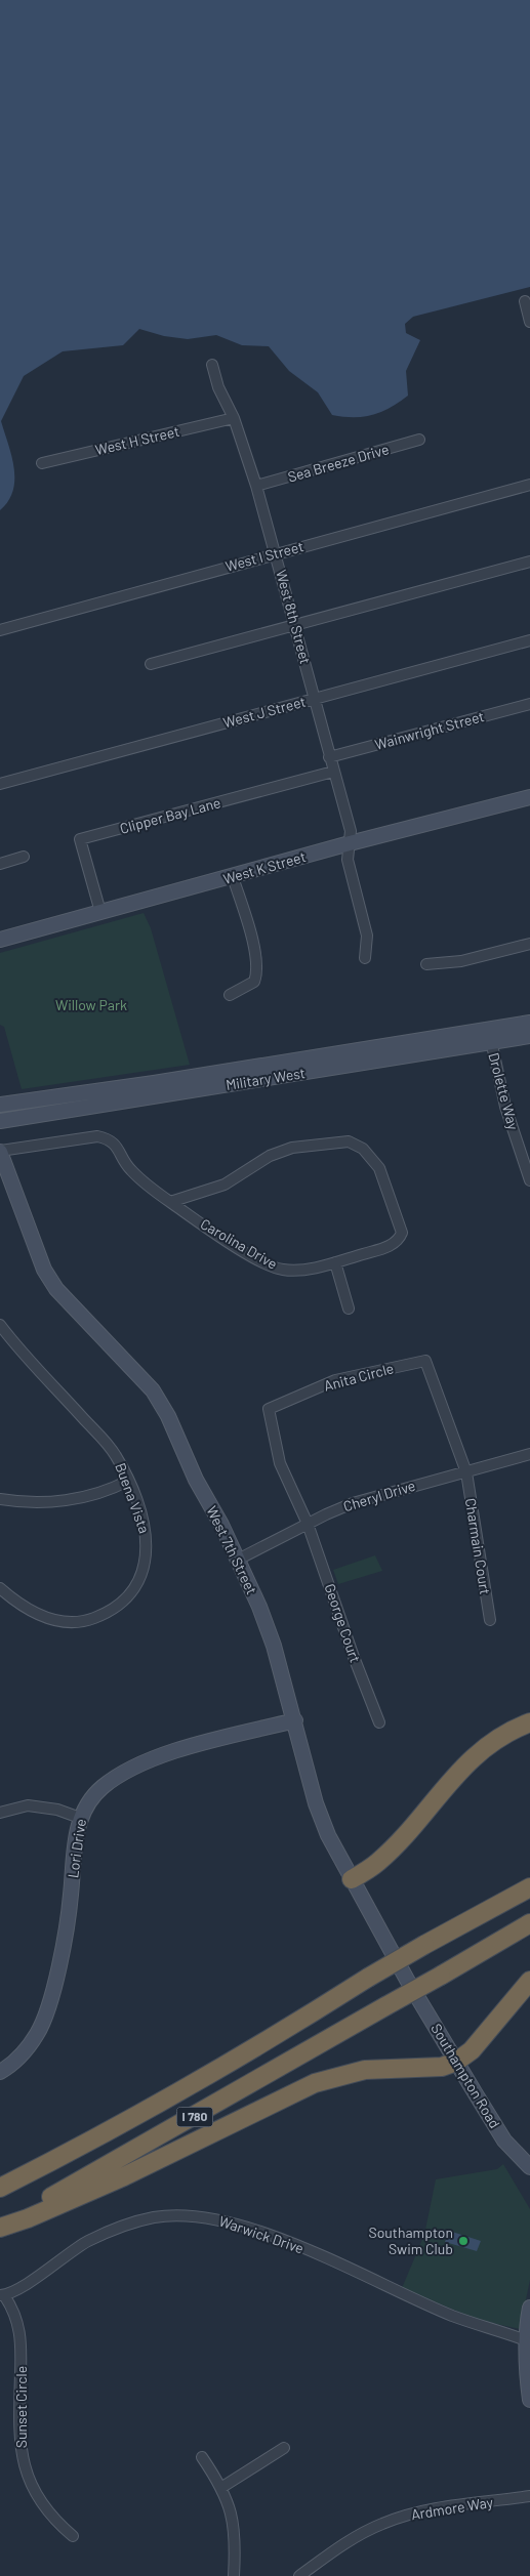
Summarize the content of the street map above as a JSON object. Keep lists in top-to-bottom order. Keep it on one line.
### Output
{"streets":{"highway":["I 780"],"street":["West H Street","Sea Breeze Drive","West I Street","West 8th Street","West J Street","Wainwright Street","Clipper Bay Lane","West K Street","Military West","Drolette Way","Carolina Drive","Anita Circle","Cheryl Drive","Buena Vista","Charmain Court","West 7th Street","George Court","Lori Drive","Southampton Road","Warwick Drive","Sunset Circle","Ardmore Way"]},"crossings":[["West H Street","West 8th Street"],["Sea Breeze Drive","West 8th Street"],["West I Street","West 8th Street"],["West 8th Street","West J Street"],["West 8th Street","Wainwright Street"],["West 8th Street","Clipper Bay Lane"],["West 8th Street","West K Street"],["Clipper Bay Lane","West K Street"],["Military West","Drolette Way"],["Carolina Drive","West 7th Street"],["Anita Circle","Cheryl Drive"],["Anita Circle","Charmain Court"],["Anita Circle","George Court"],["Cheryl Drive","Charmain Court"],["Cheryl Drive","West 7th Street"],["Cheryl Drive","George Court"],["West 7th Street","Lori Drive"],["West 7th Street","Southampton Road"],["Warwick Drive","Sunset Circle"]],"parks":["Willow Park"],"places":["Southampton Swim Club"]}
